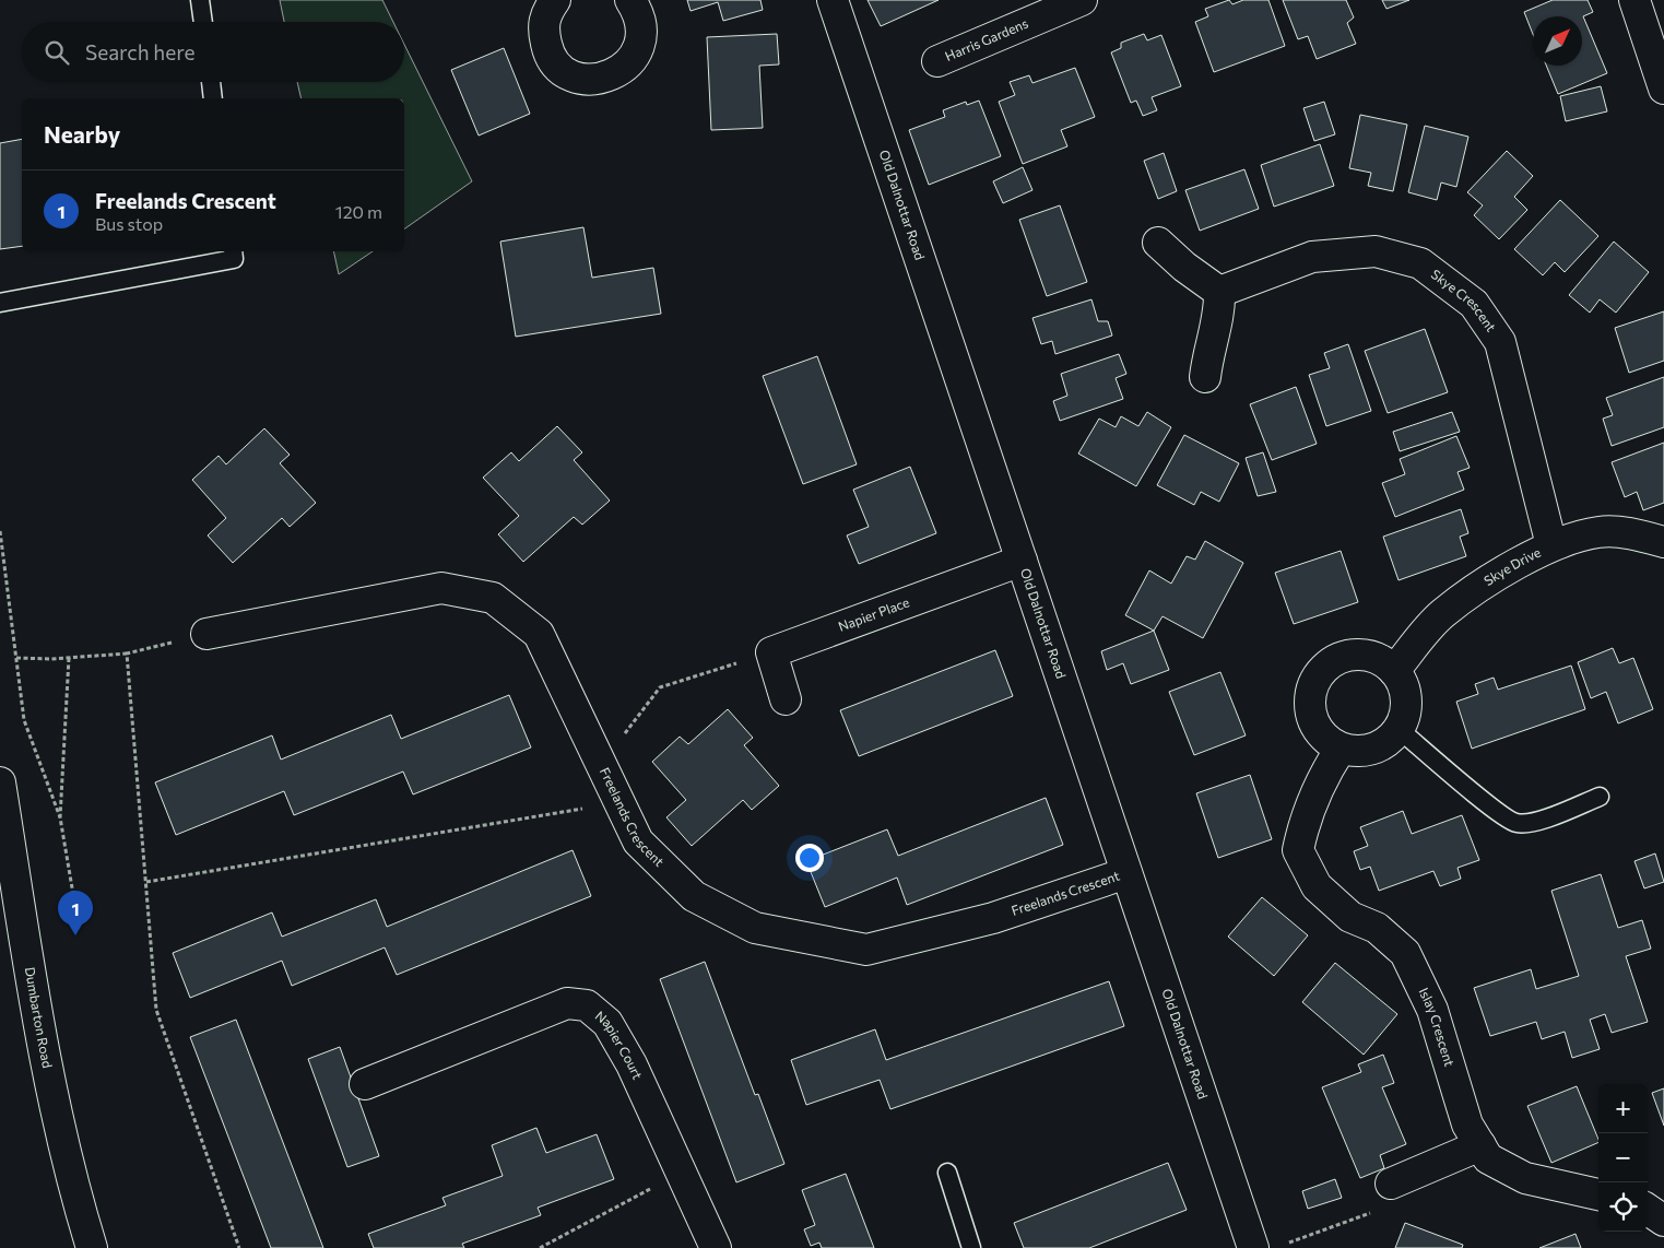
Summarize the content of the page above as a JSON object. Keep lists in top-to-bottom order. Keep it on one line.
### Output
{"streets":{"street":["Harris Gardens","Old Dalnottar Road","Skye Crescent","Skye Drive","Napier Place","Freelands Crescent","Dumbarton Road","Islay Crescent","Napier Court"]},"crossings":[["Old Dalnottar Road","Napier Place"],["Old Dalnottar Road","Freelands Crescent"],["Skye Crescent","Skye Drive"],["Skye Drive","Islay Crescent"]],"north":"top right","page":{"search":"Search here","heading":"Nearby","list":[{"mark":"1","name":"Freelands Crescent","note":"Bus stop","value":"120 m"}],"pins":"1","map_buttons":["+","−"]}}
